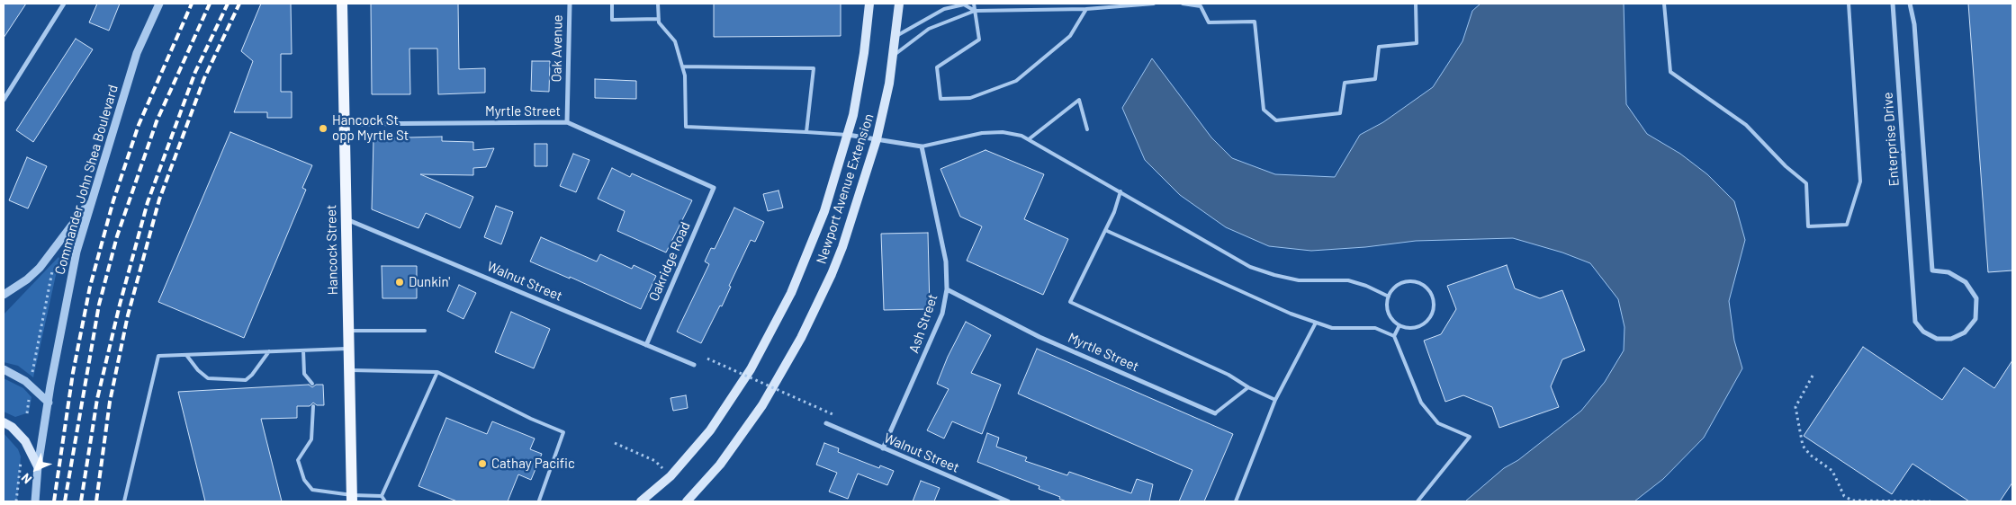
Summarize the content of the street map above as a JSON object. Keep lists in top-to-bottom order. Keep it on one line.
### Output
{"streets":{"main road":["Newport Avenue Extension","Hancock Street"],"street":["Oak Avenue","Myrtle Street","Enterprise Drive","Commander John Shea Boulevard","Oakridge Road","Walnut Street","Ash Street"]},"crossings":[["Oak Avenue","Myrtle Street"],["Myrtle Street","Hancock Street"],["Myrtle Street","Oakridge Road"],["Myrtle Street","Ash Street"],["Hancock Street","Walnut Street"],["Oakridge Road","Walnut Street"],["Walnut Street","Ash Street"]],"places":["Hancock St opp Myrtle St","Dunkin'","Cathay Pacific"],"north":"bottom left"}
